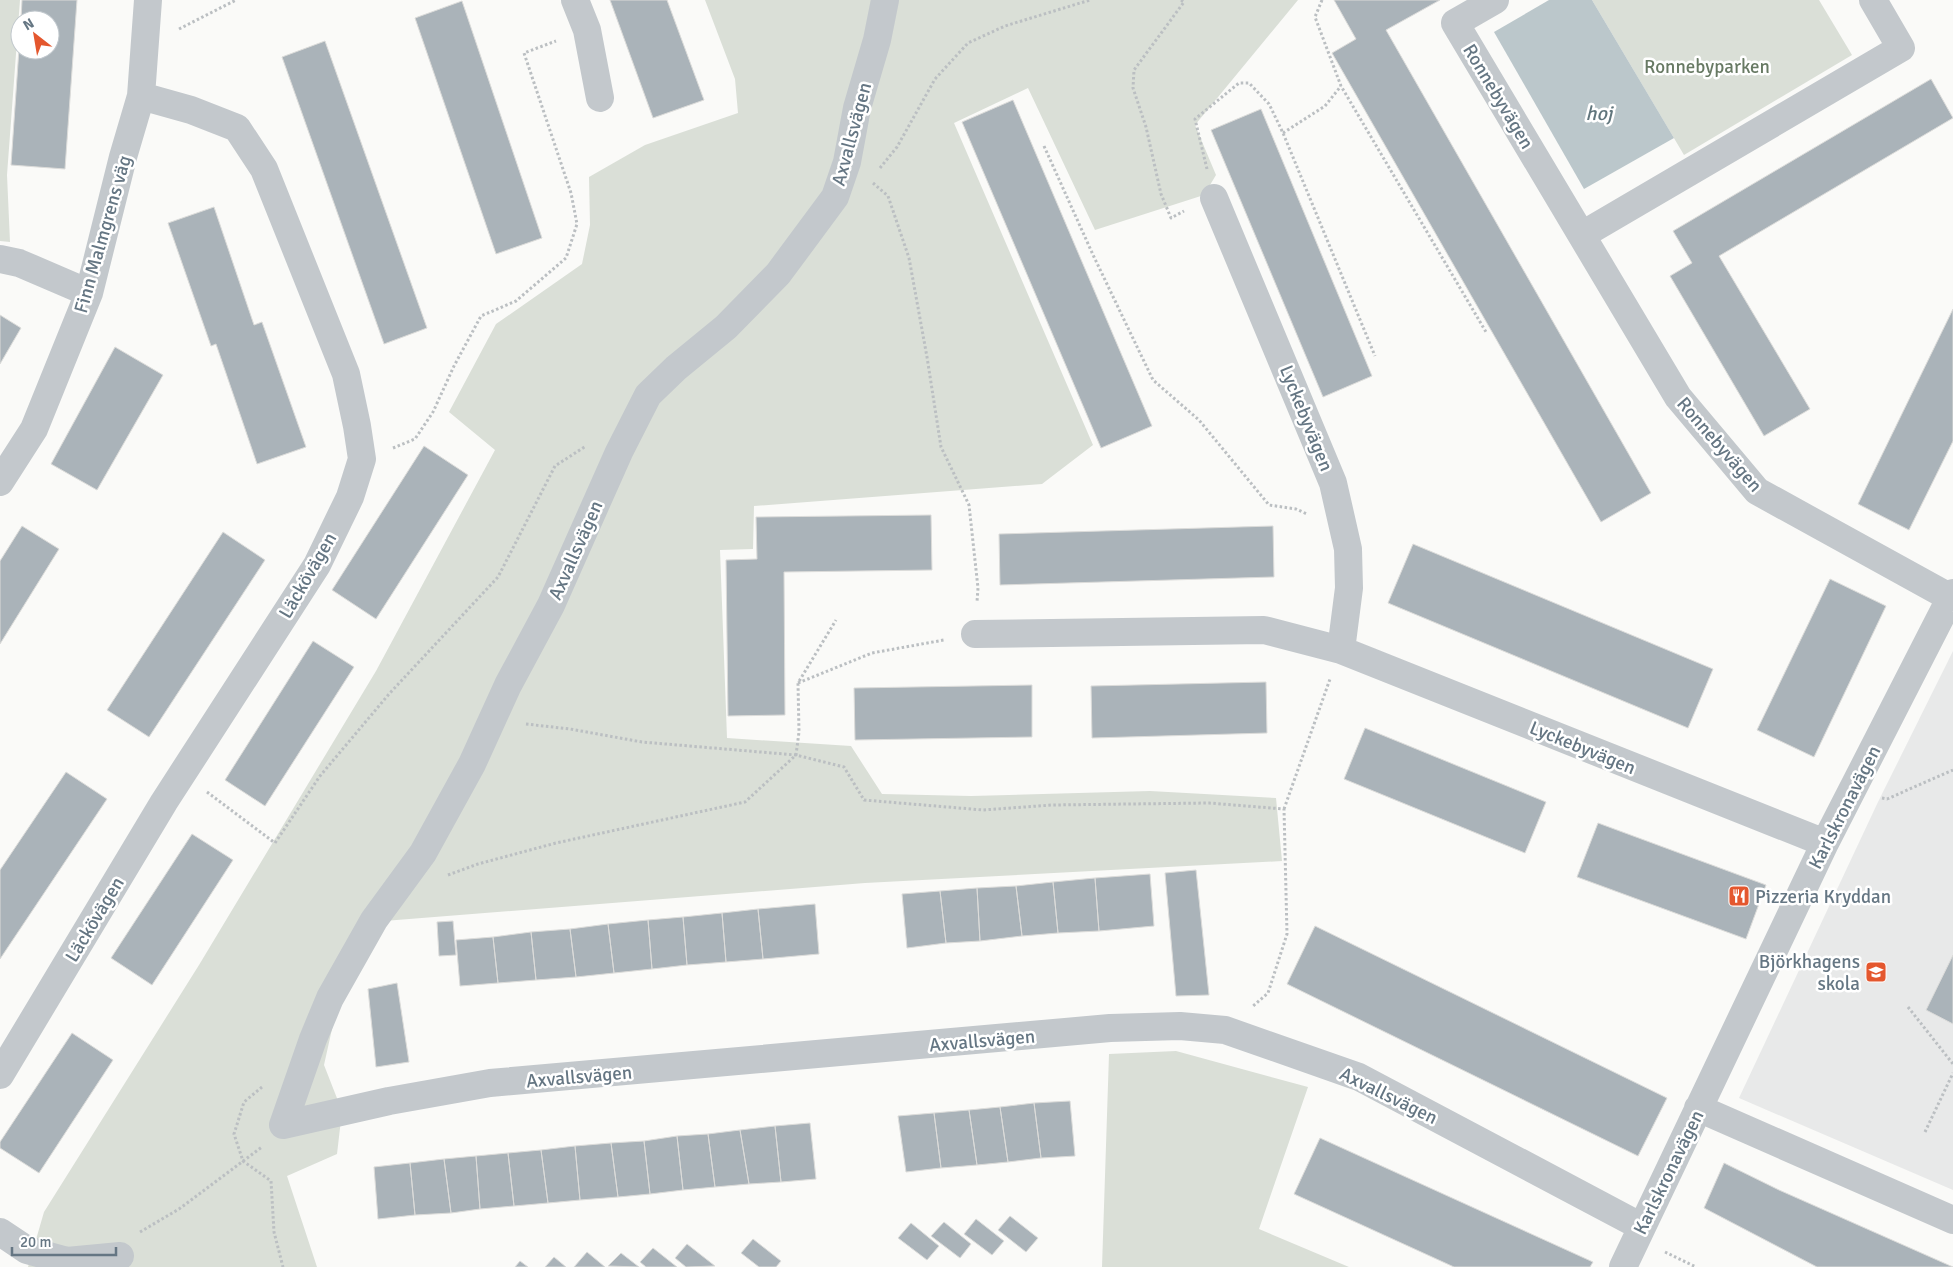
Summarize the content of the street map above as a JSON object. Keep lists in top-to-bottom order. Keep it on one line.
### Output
{"streets":{"street":["Ronnebyvägen","Axvallsvägen","Finn Malmgrens väg","Lyckebyvägen","Läckövägen","Karlskronavägen"]},"crossings":[["Ronnebyvägen","Karlskronavägen"],["Axvallsvägen","Karlskronavägen"],["Finn Malmgrens väg","Läckövägen"],["Lyckebyvägen","Karlskronavägen"]],"water":["hoj"],"parks":["Ronnebyparken"],"places":{"restaurant":["Pizzeria Kryddan"],"school or university":["Björkhagens skola"]},"scale_bar":"20 m","north":"top left"}
